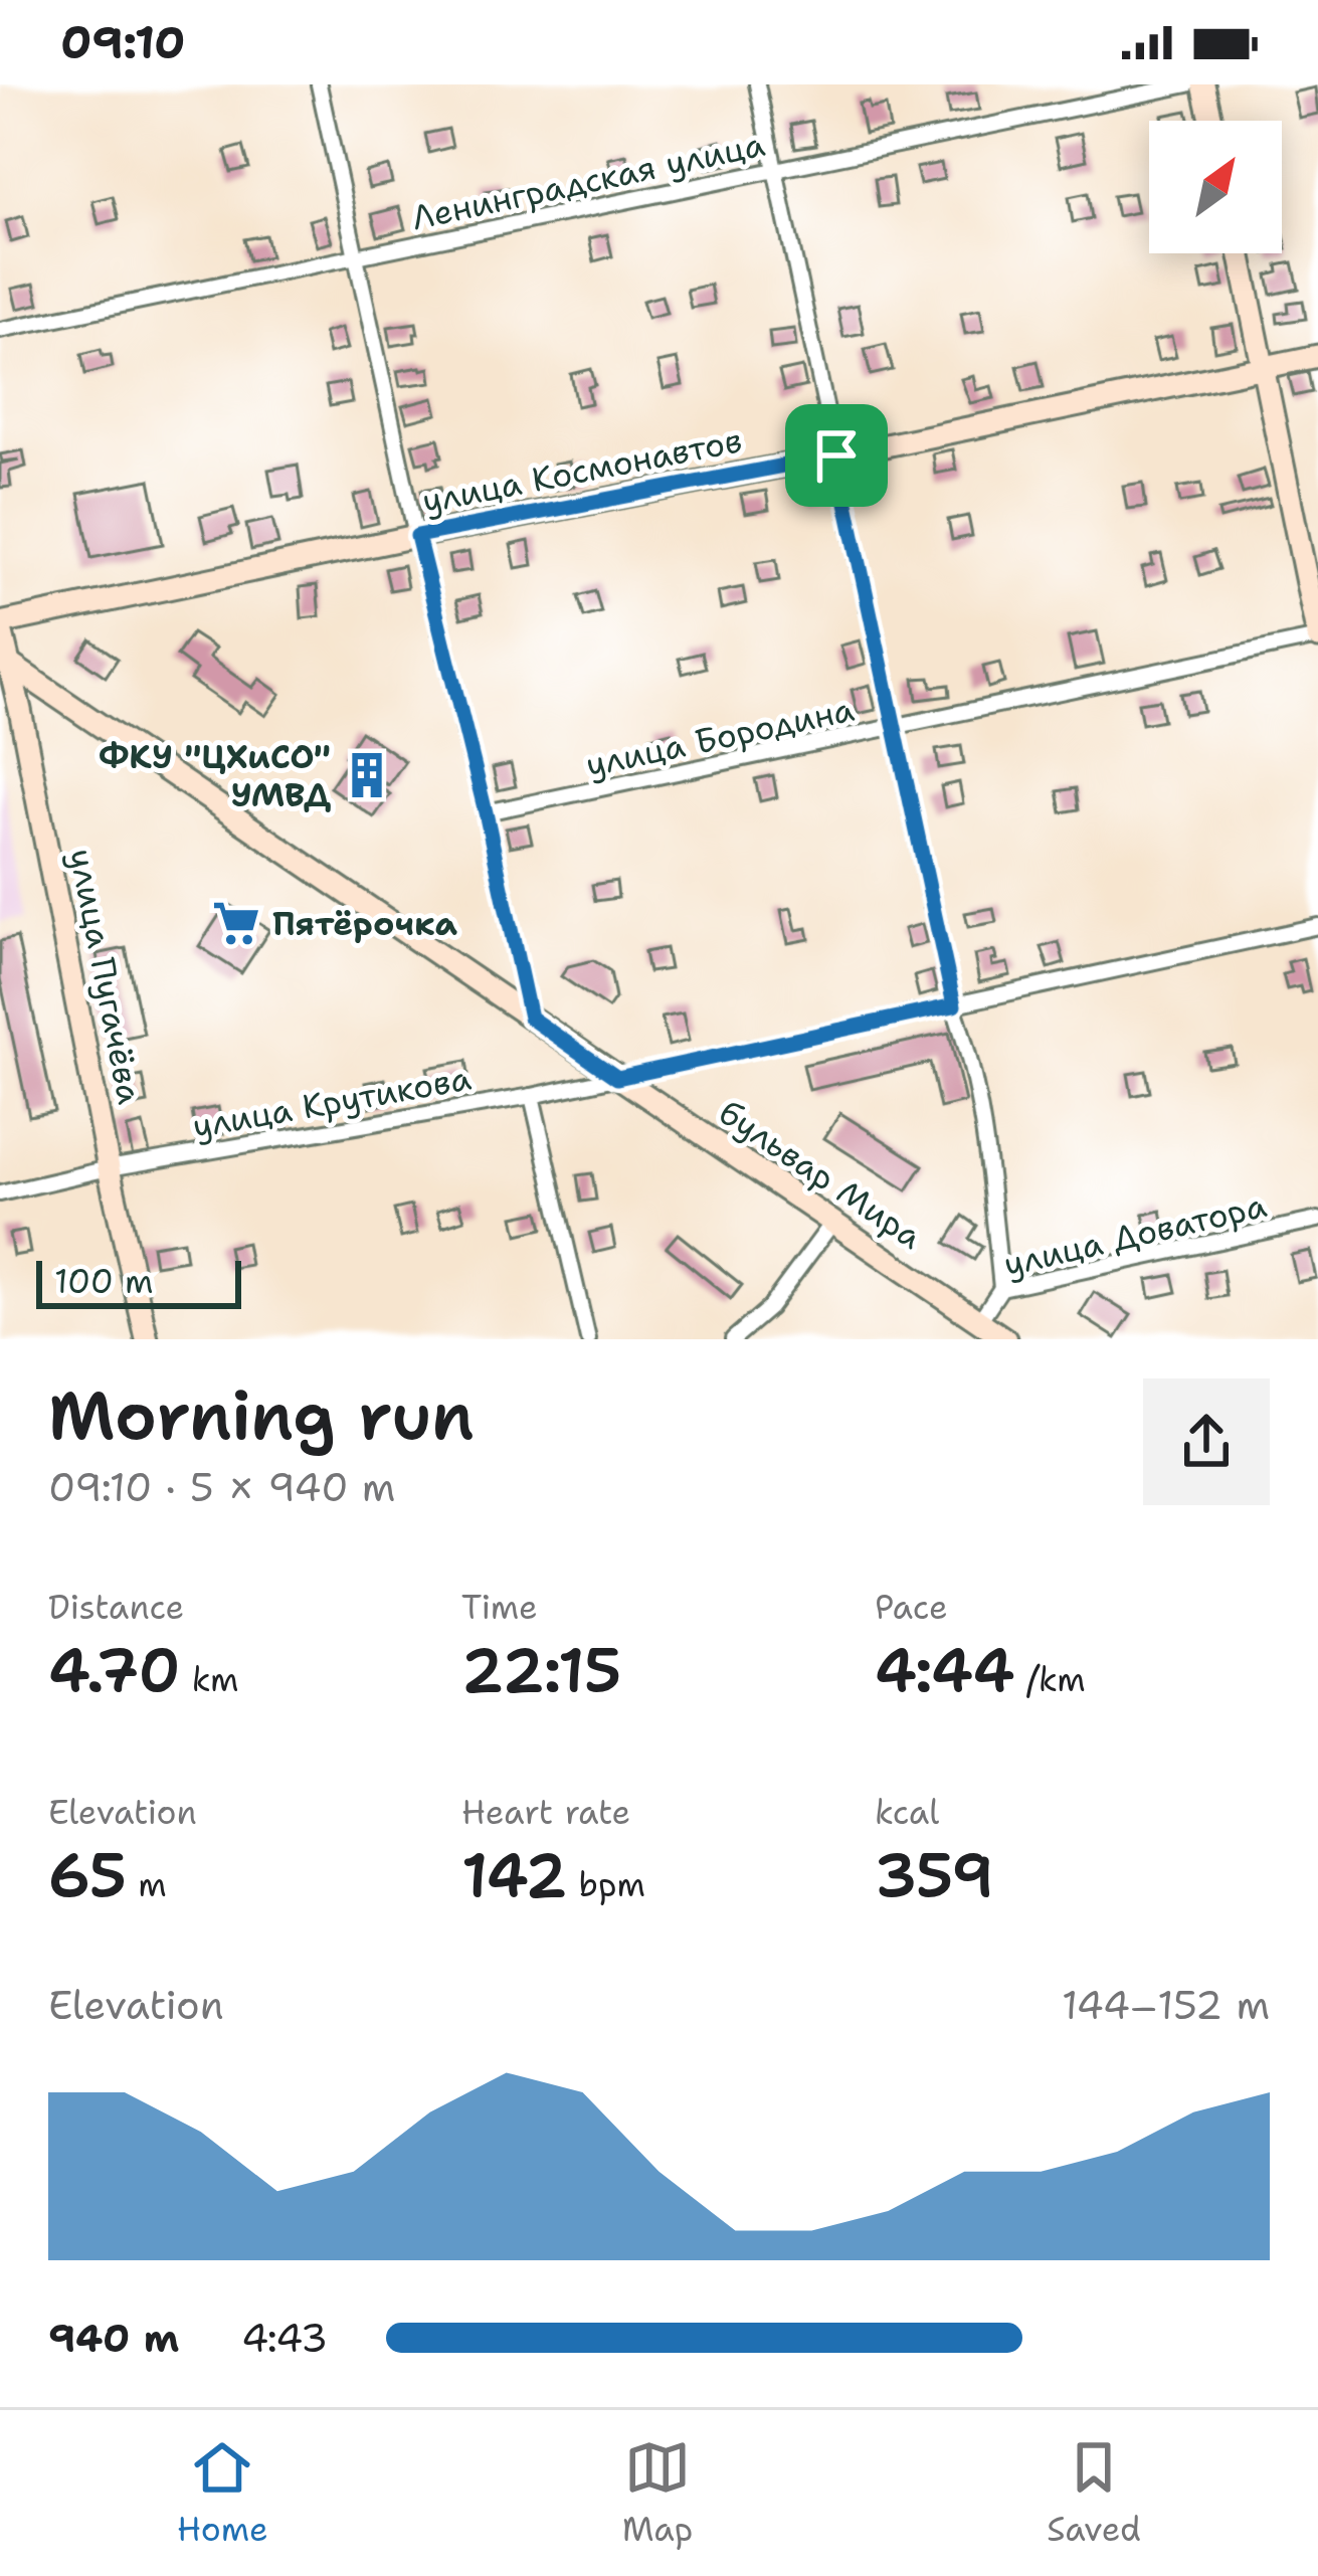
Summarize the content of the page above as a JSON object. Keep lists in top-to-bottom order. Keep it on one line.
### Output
{"streets":{"street":["Ленинградская улица","улица Космонавтов","улица Бородина","улица Пугачёва","улица Крутикова","бульвар Мира","улица Доватора"]},"crossings":[["улица Космонавтов","улица Пугачёва"],["улица Пугачёва","улица Крутикова"],["улица Пугачёва","бульвар Мира"],["улица Крутикова","бульвар Мира"],["бульвар Мира","улица Доватора"]],"places":{"building":["ФКУ \"ЦХиСО\" УМВД"],"supermarket":["Пятёрочка"]},"scale_bar":"100 m","north":"top right","page":{"status":"09:10","scale":"100 m","heading":["Morning run","09:10 · 5 × 940 m"],"stats":[["Distance","4.70 km"],["Time","22:15"],["Pace","4:44 /km"],["Elevation","65 m"],["Heart rate","142 bpm"],["kcal","359"]],"chart":["Elevation","144–152 m"],"list":[{"name":"940 m","note":"4:43"}],"tabs":["Home","Map","Saved"]}}
